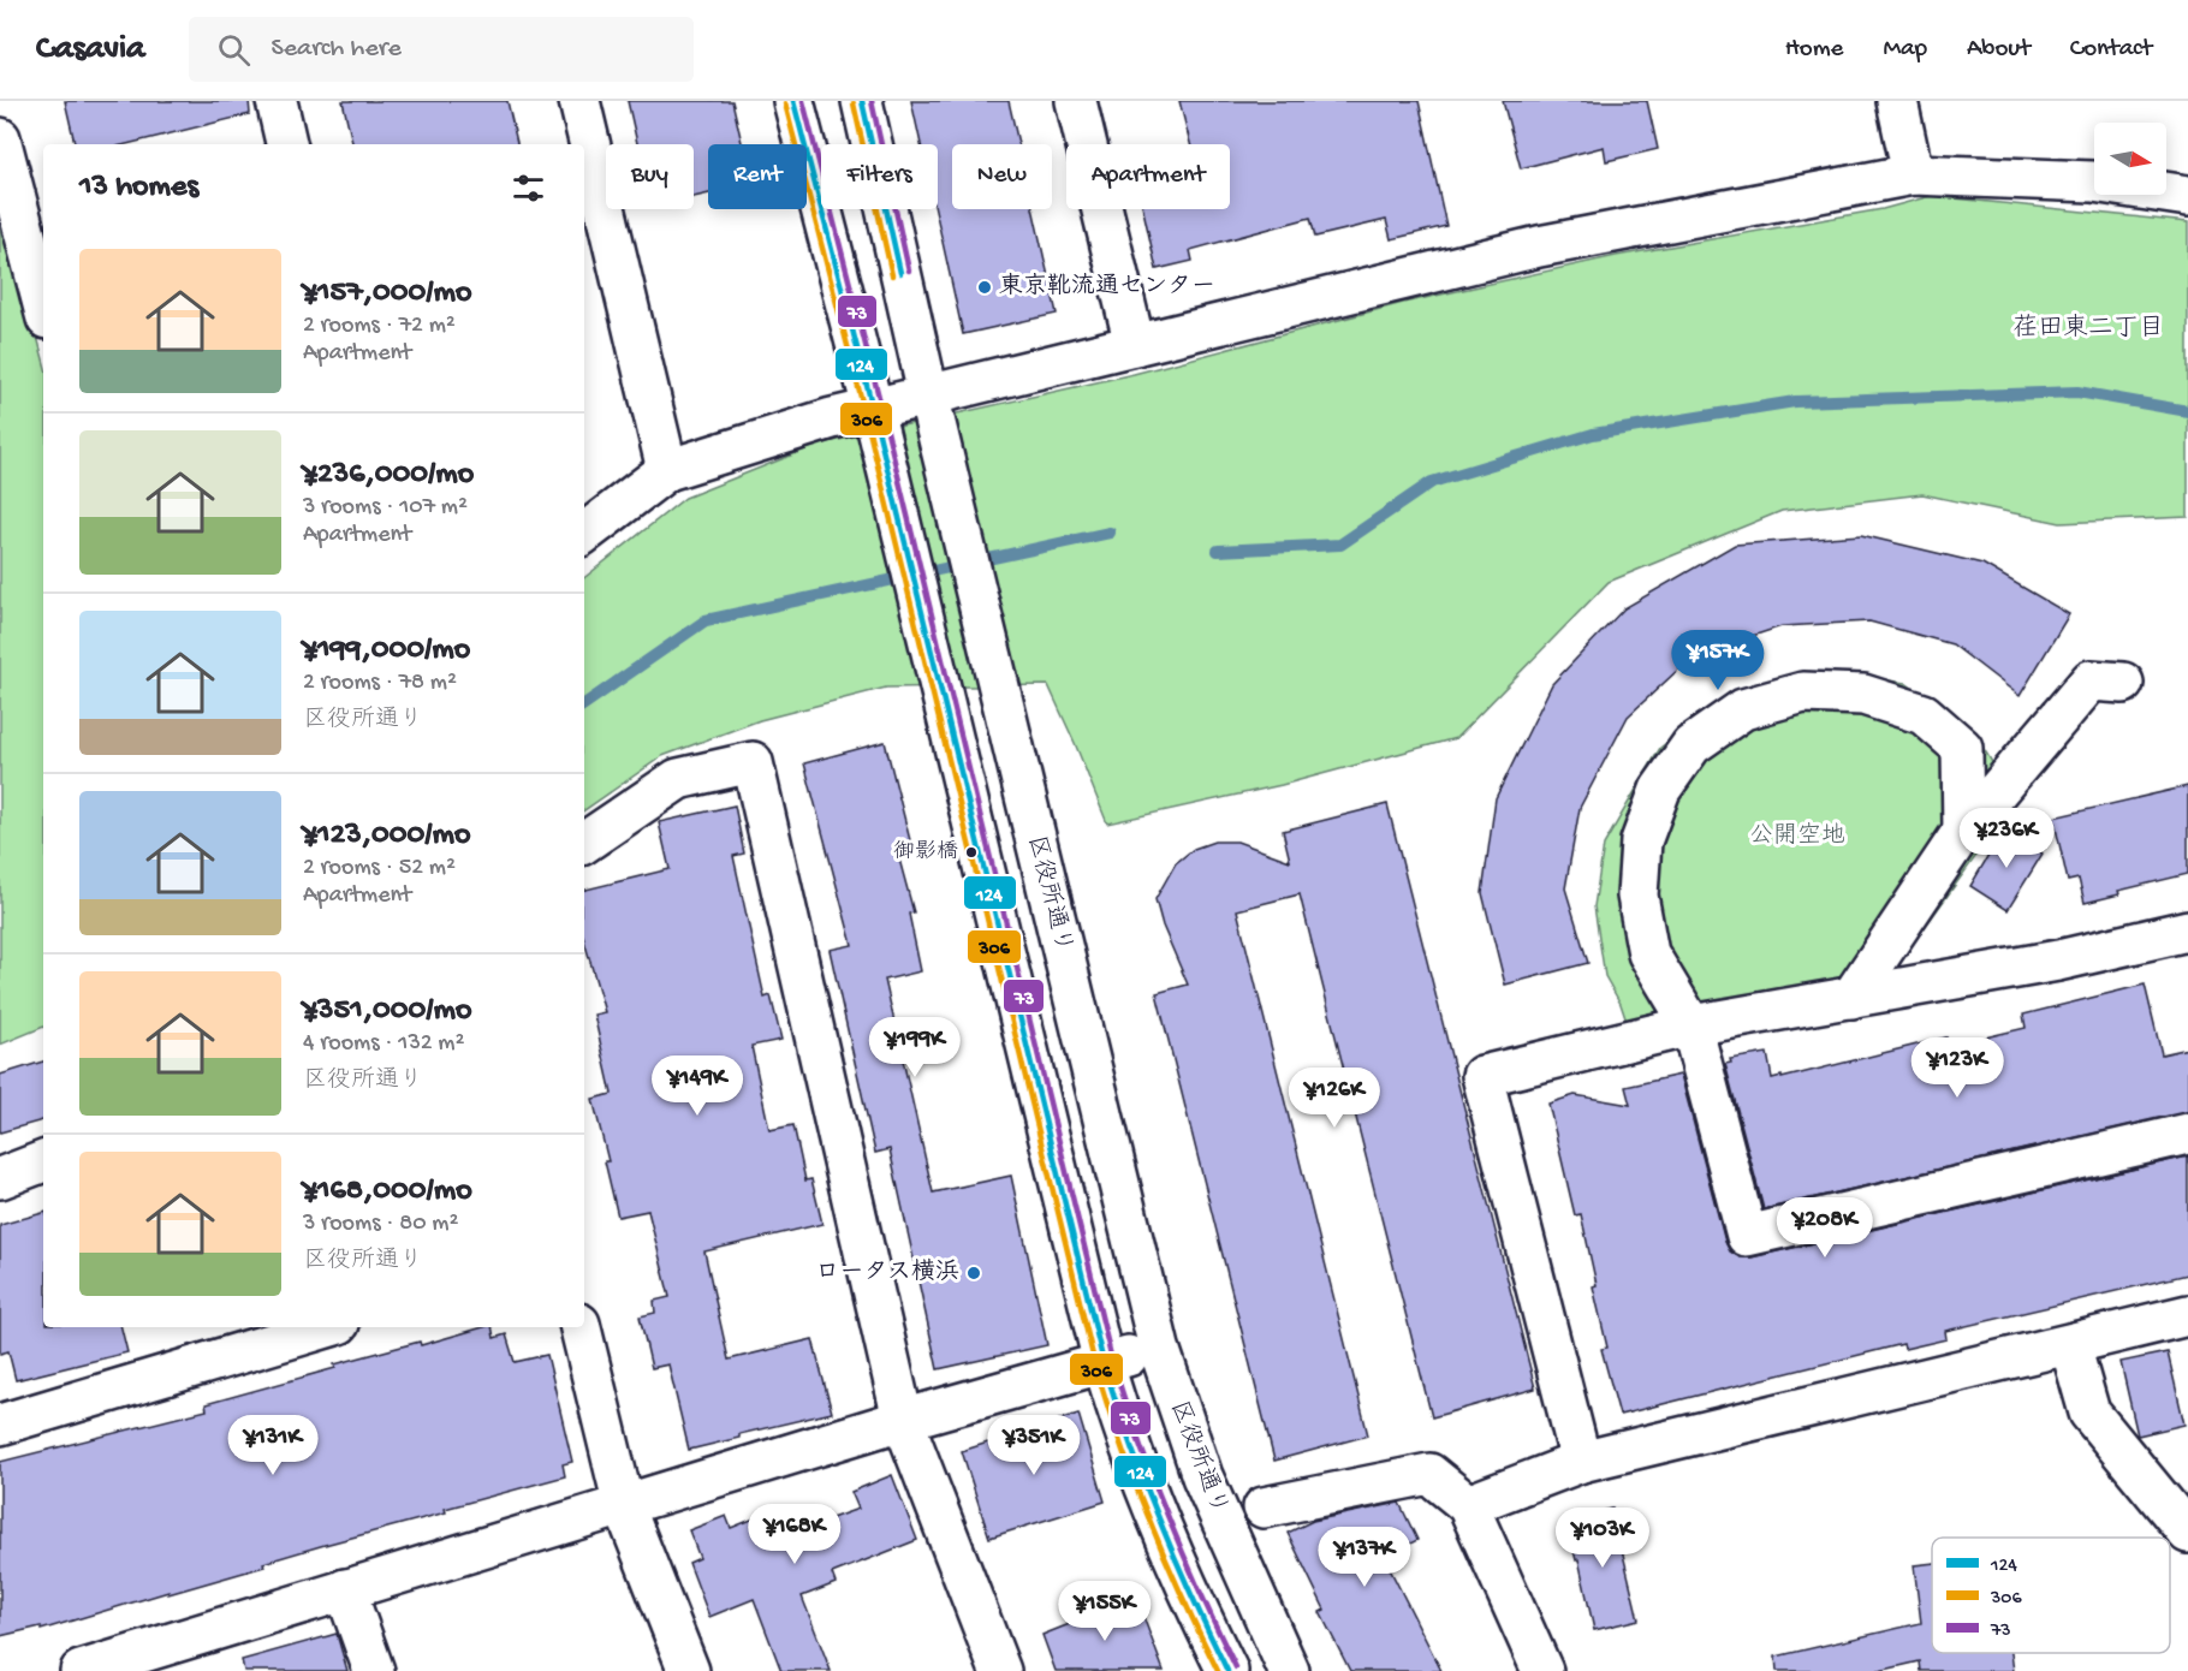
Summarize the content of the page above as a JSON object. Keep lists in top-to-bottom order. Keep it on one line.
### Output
{"streets":{"street":["区役所通り"]},"districts":["荏田東二丁目"],"parks":["公開空地"],"places":["東京靴流通センター","御影橋","ロータス横浜"],"lines":["transit line 124","transit line 73","transit line 306"],"legend":["124","306","73"],"north":"right","page":{"header":"Casavia","search":"Search here","nav":["Home","Map","About","Contact"],"chip":["Buy","Rent","Filters","New","Apartment"],"heading":"13 homes","list":[{"name":"¥157,000/mo","note":"2 rooms · 72 m² · Apartment"},{"name":"¥236,000/mo","note":"3 rooms · 107 m² · Apartment"},{"name":"¥199,000/mo","note":"2 rooms · 78 m² · 区役所通り"},{"name":"¥123,000/mo","note":"2 rooms · 52 m² · Apartment"},{"name":"¥351,000/mo","note":"4 rooms · 132 m² · 区役所通り"},{"name":"¥168,000/mo","note":"3 rooms · 80 m² · 区役所通り"}],"price":["¥157K","¥236K","¥199K","¥123K","¥149K","¥126K","¥208K","¥131K","¥351K","¥168K","¥103K","¥137K","¥155K"]}}
